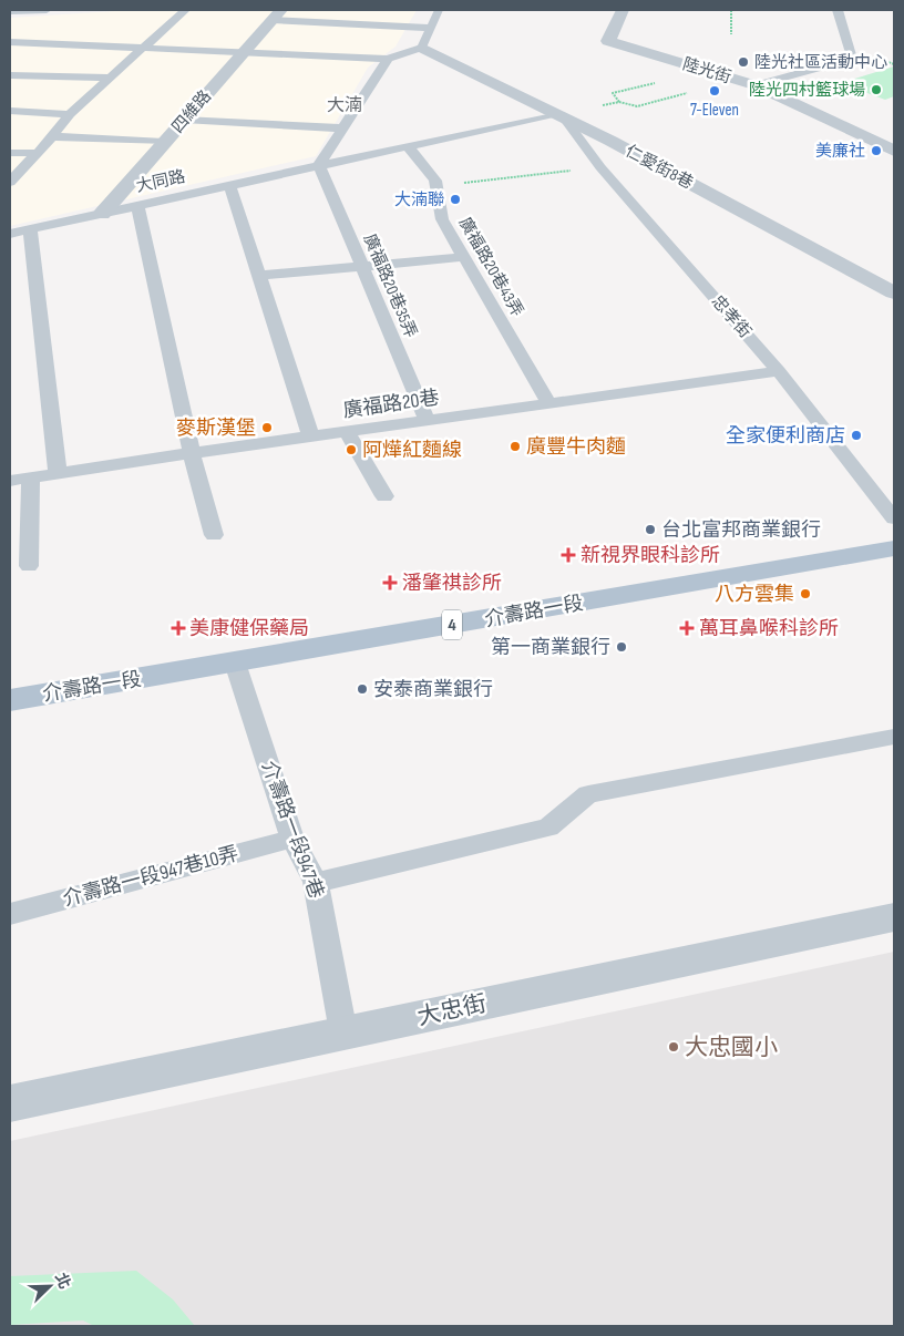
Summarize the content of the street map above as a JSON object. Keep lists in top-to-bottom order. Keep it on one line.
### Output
{"streets":{"main road":["介壽路一段","4"],"street":["陸光街","四維路","仁愛街8巷","大忠街"],"lane":["大同路","廣福路20巷43弄","廣福路20巷35弄","忠孝街","廣福路20巷","介壽路一段947巷","介壽路一段947巷10弄"]},"crossings":[["四維路","大同路"],["仁愛街8巷","大同路"],["仁愛街8巷","忠孝街"],["大同路","廣福路20巷43弄"],["大同路","廣福路20巷35弄"],["大同路","忠孝街"],["廣福路20巷43弄","廣福路20巷"],["廣福路20巷35弄","廣福路20巷"],["忠孝街","廣福路20巷"],["介壽路一段","介壽路一段947巷"],["介壽路一段947巷","介壽路一段947巷10弄"],["介壽路一段947巷","大忠街"]],"districts":["大湳"],"places":{"other":["陸光社區活動中心","陸光四村籃球場","7-Eleven","美廉社","大湳聯","麥斯漢堡","全家便利商店","廣豐牛肉麵","阿燁紅麵線","台北富邦商業銀行","八方雲集","第一商業銀行","安泰商業銀行","大忠國小"],"health":["新視界眼科診所","潘肇祺診所","美康健保藥局","萬耳鼻喉科診所"]},"north":"top right"}
